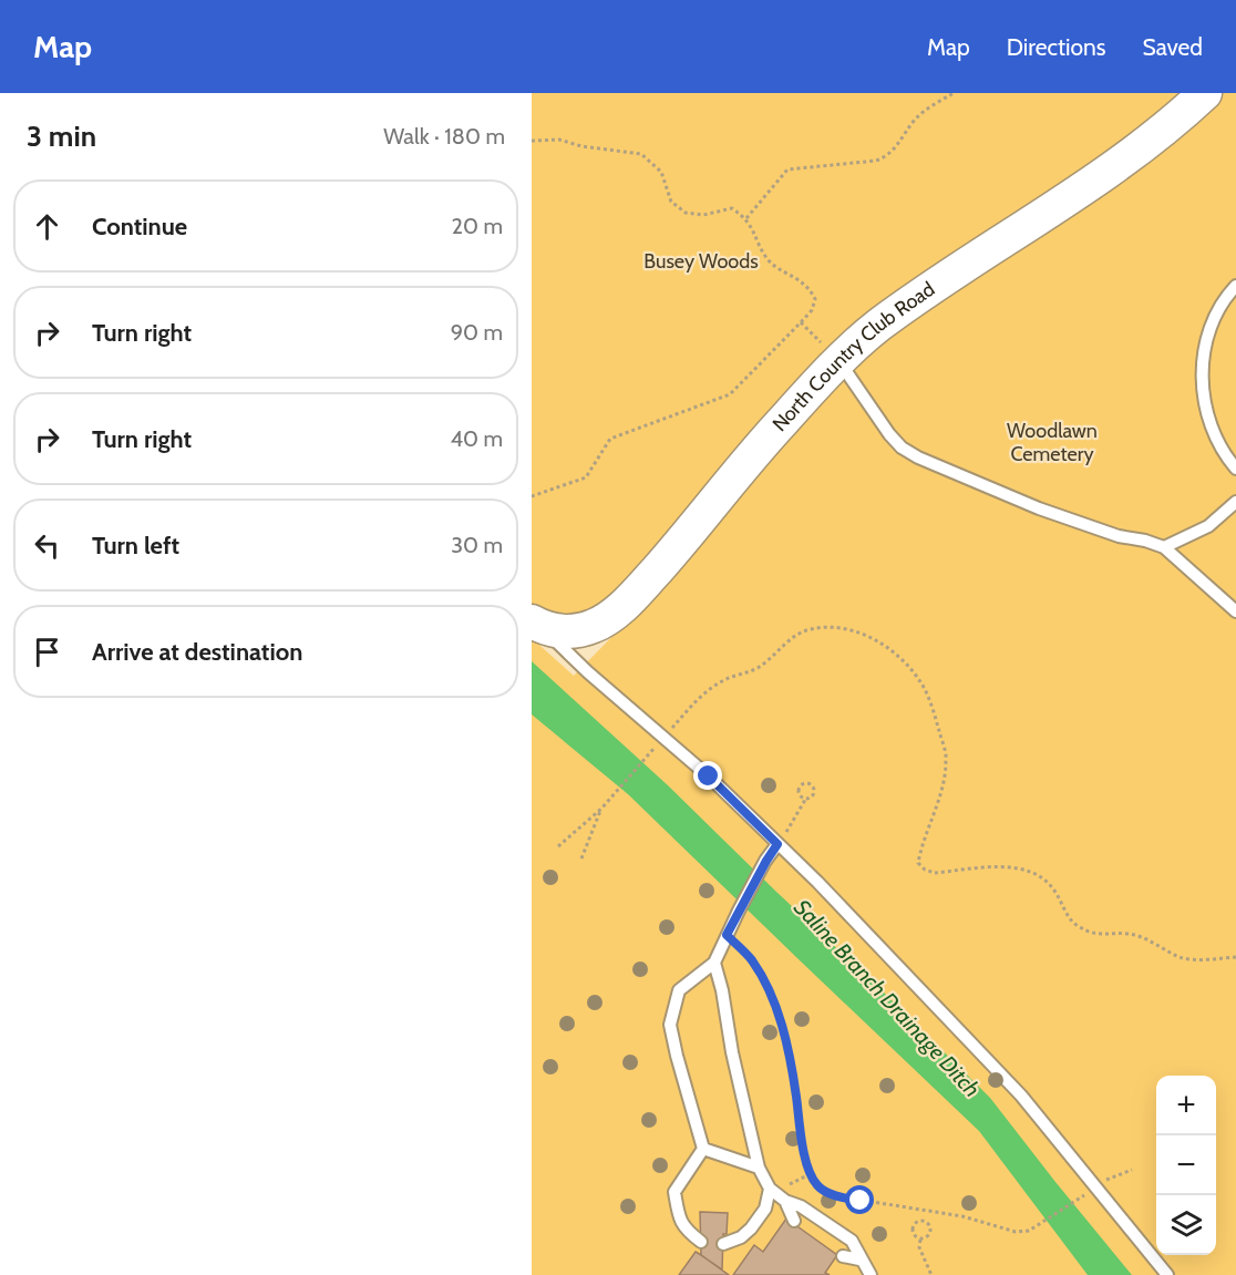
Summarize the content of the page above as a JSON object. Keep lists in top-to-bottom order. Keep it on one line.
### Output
{"streets":{"street":["North Country Club Road"]},"water":["Saline Branch Drainage Ditch"],"parks":["Busey Woods","Woodlawn Cemetery"],"page":{"header":"Map","nav":["Map","Directions","Saved"],"heading":["3 min","Walk · 180 m"],"list":[["Continue","20 m"],["Turn right","90 m"],["Turn right","40 m"],["Turn left","30 m"],"Arrive at destination"],"map_buttons":["+","−"]}}
